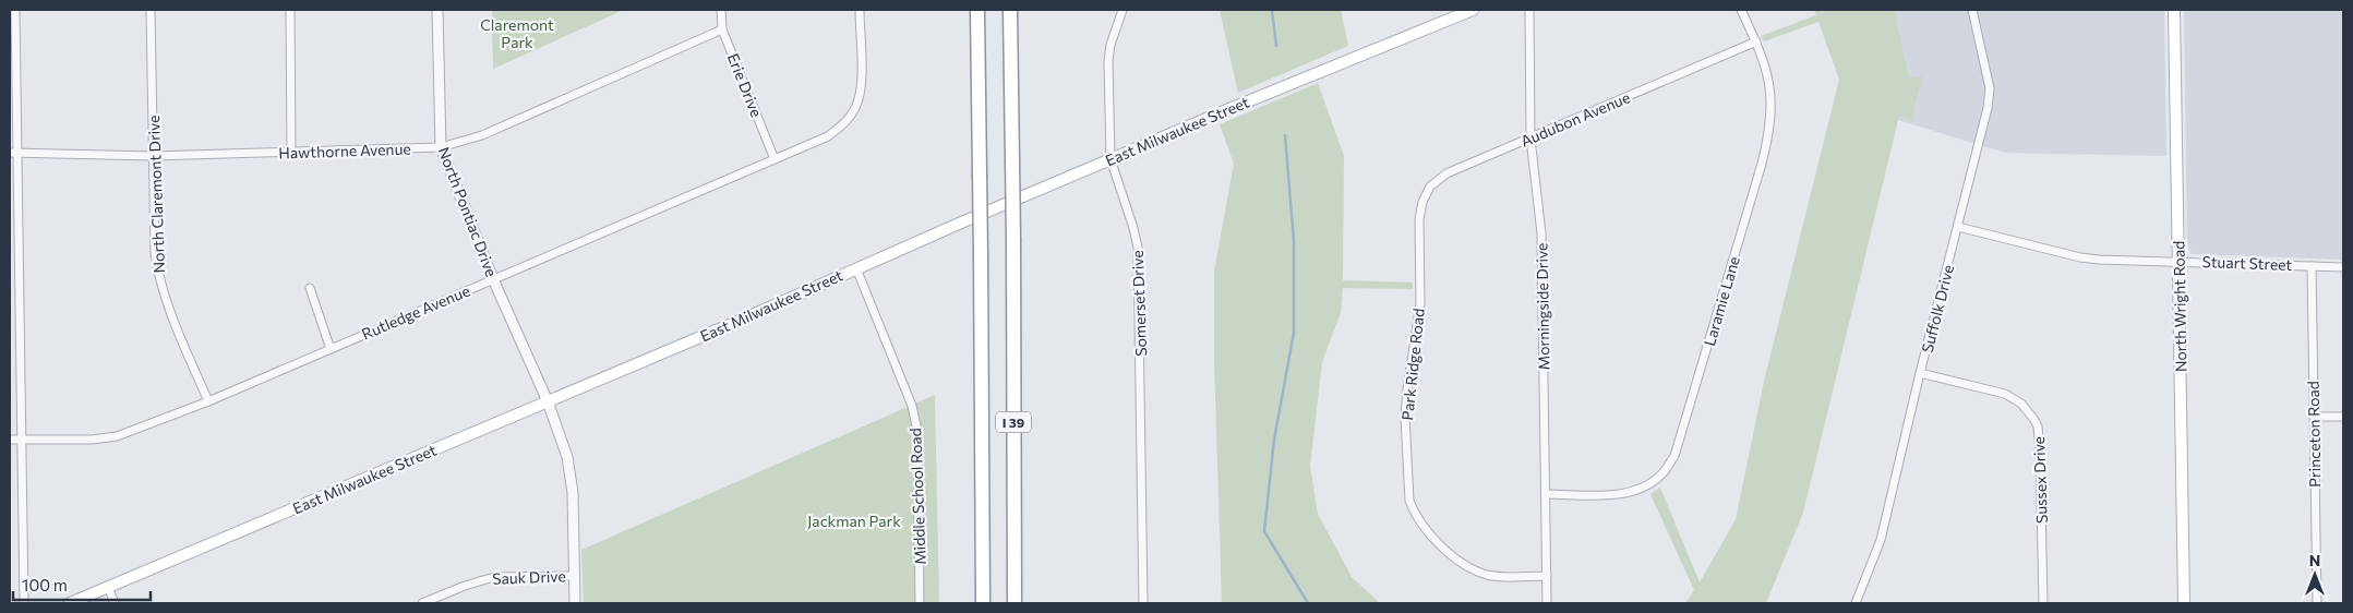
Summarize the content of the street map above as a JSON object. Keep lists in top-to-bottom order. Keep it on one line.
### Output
{"streets":{"highway":["I 39"],"main road":["East Milwaukee Street","North Wright Road"],"street":["Erie Drive","Audubon Avenue","Hawthorne Avenue","North Claremont Drive","North Pontiac Drive","Stuart Street","Laramie Lane","Somerset Drive","Morningside Drive","Suffolk Drive","Rutledge Avenue","Park Ridge Road","Princeton Road","Sussex Drive","Middle School Road","Sauk Drive"]},"crossings":[["Erie Drive","Hawthorne Avenue"],["Erie Drive","Rutledge Avenue"],["Audubon Avenue","Laramie Lane"],["Audubon Avenue","Morningside Drive"],["Audubon Avenue","Park Ridge Road"],["East Milwaukee Street","North Pontiac Drive"],["East Milwaukee Street","Somerset Drive"],["East Milwaukee Street","Middle School Road"],["Hawthorne Avenue","North Claremont Drive"],["Hawthorne Avenue","North Pontiac Drive"],["North Claremont Drive","Rutledge Avenue"],["North Pontiac Drive","Rutledge Avenue"],["North Pontiac Drive","Sauk Drive"],["Stuart Street","North Wright Road"],["Stuart Street","Suffolk Drive"],["Stuart Street","Princeton Road"],["Laramie Lane","Morningside Drive"],["Morningside Drive","Park Ridge Road"],["Suffolk Drive","Sussex Drive"]],"parks":["Claremont Park","Jackman Park"],"scale_bar":"100 m","north":"top"}
